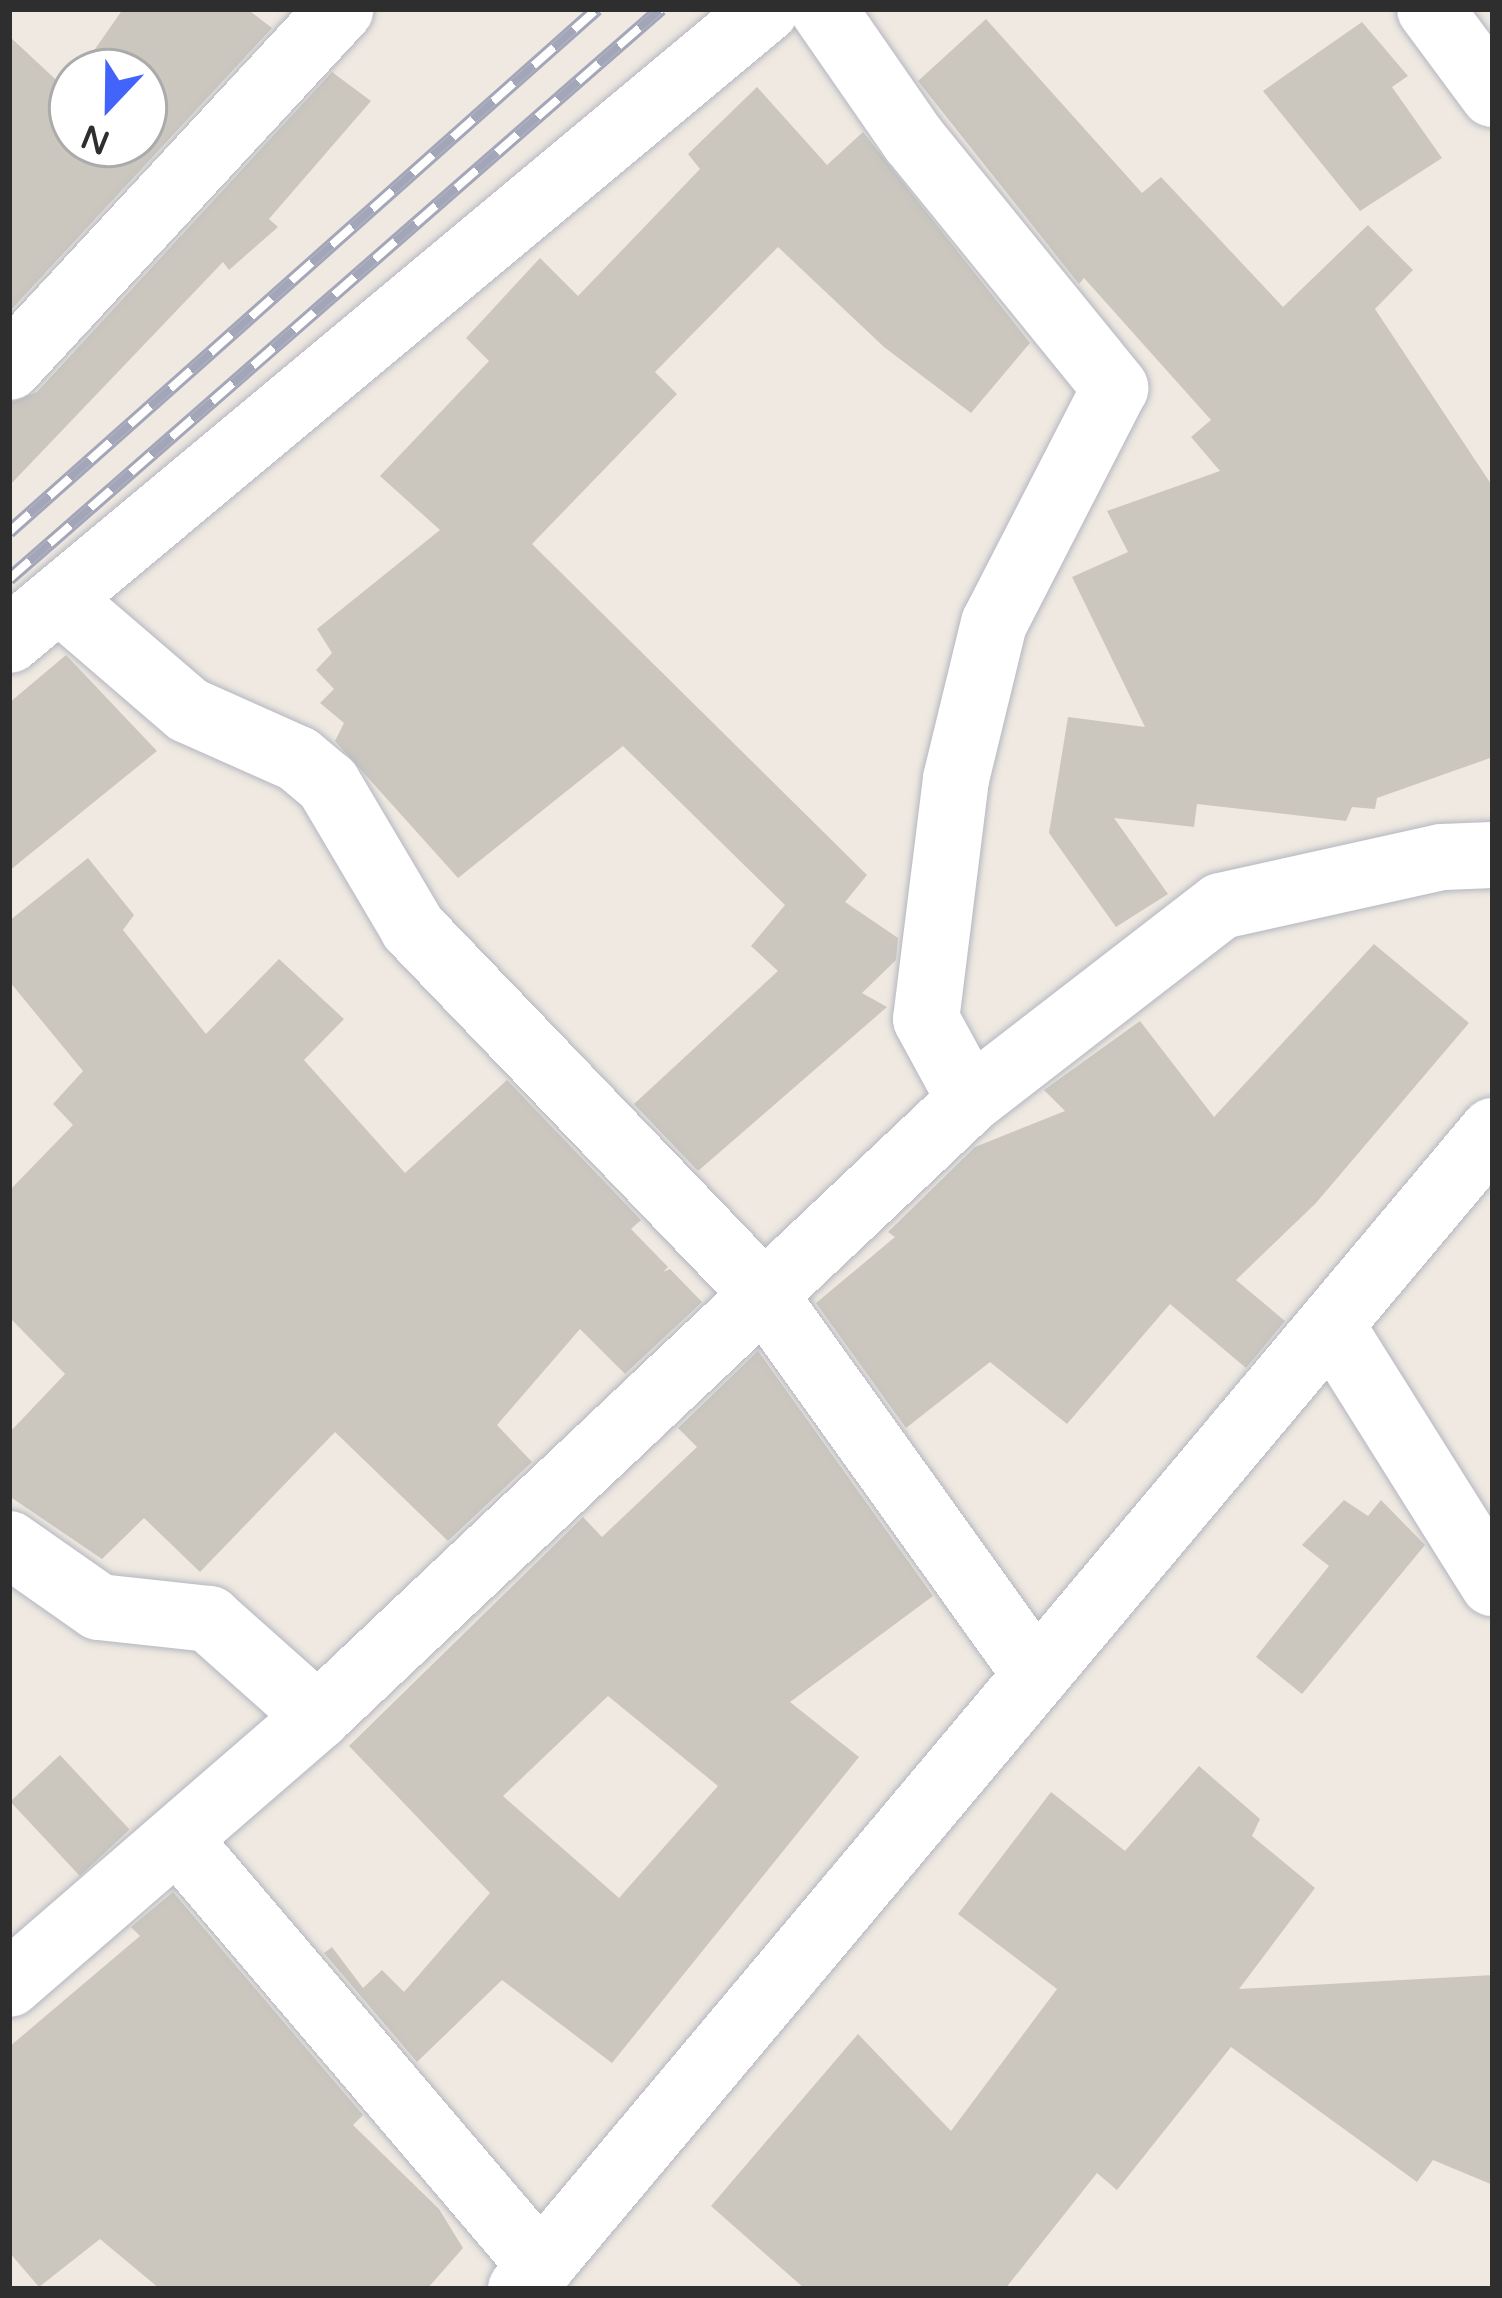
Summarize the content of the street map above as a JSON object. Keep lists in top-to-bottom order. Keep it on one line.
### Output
{"north":"bottom"}
